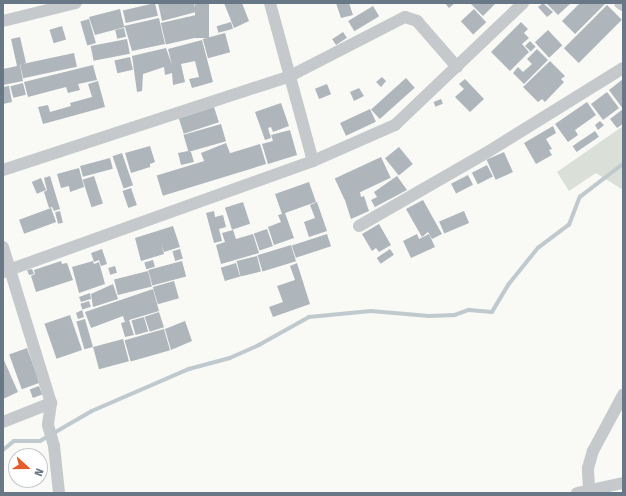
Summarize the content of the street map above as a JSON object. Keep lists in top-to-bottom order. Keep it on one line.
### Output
{"north":"right"}
